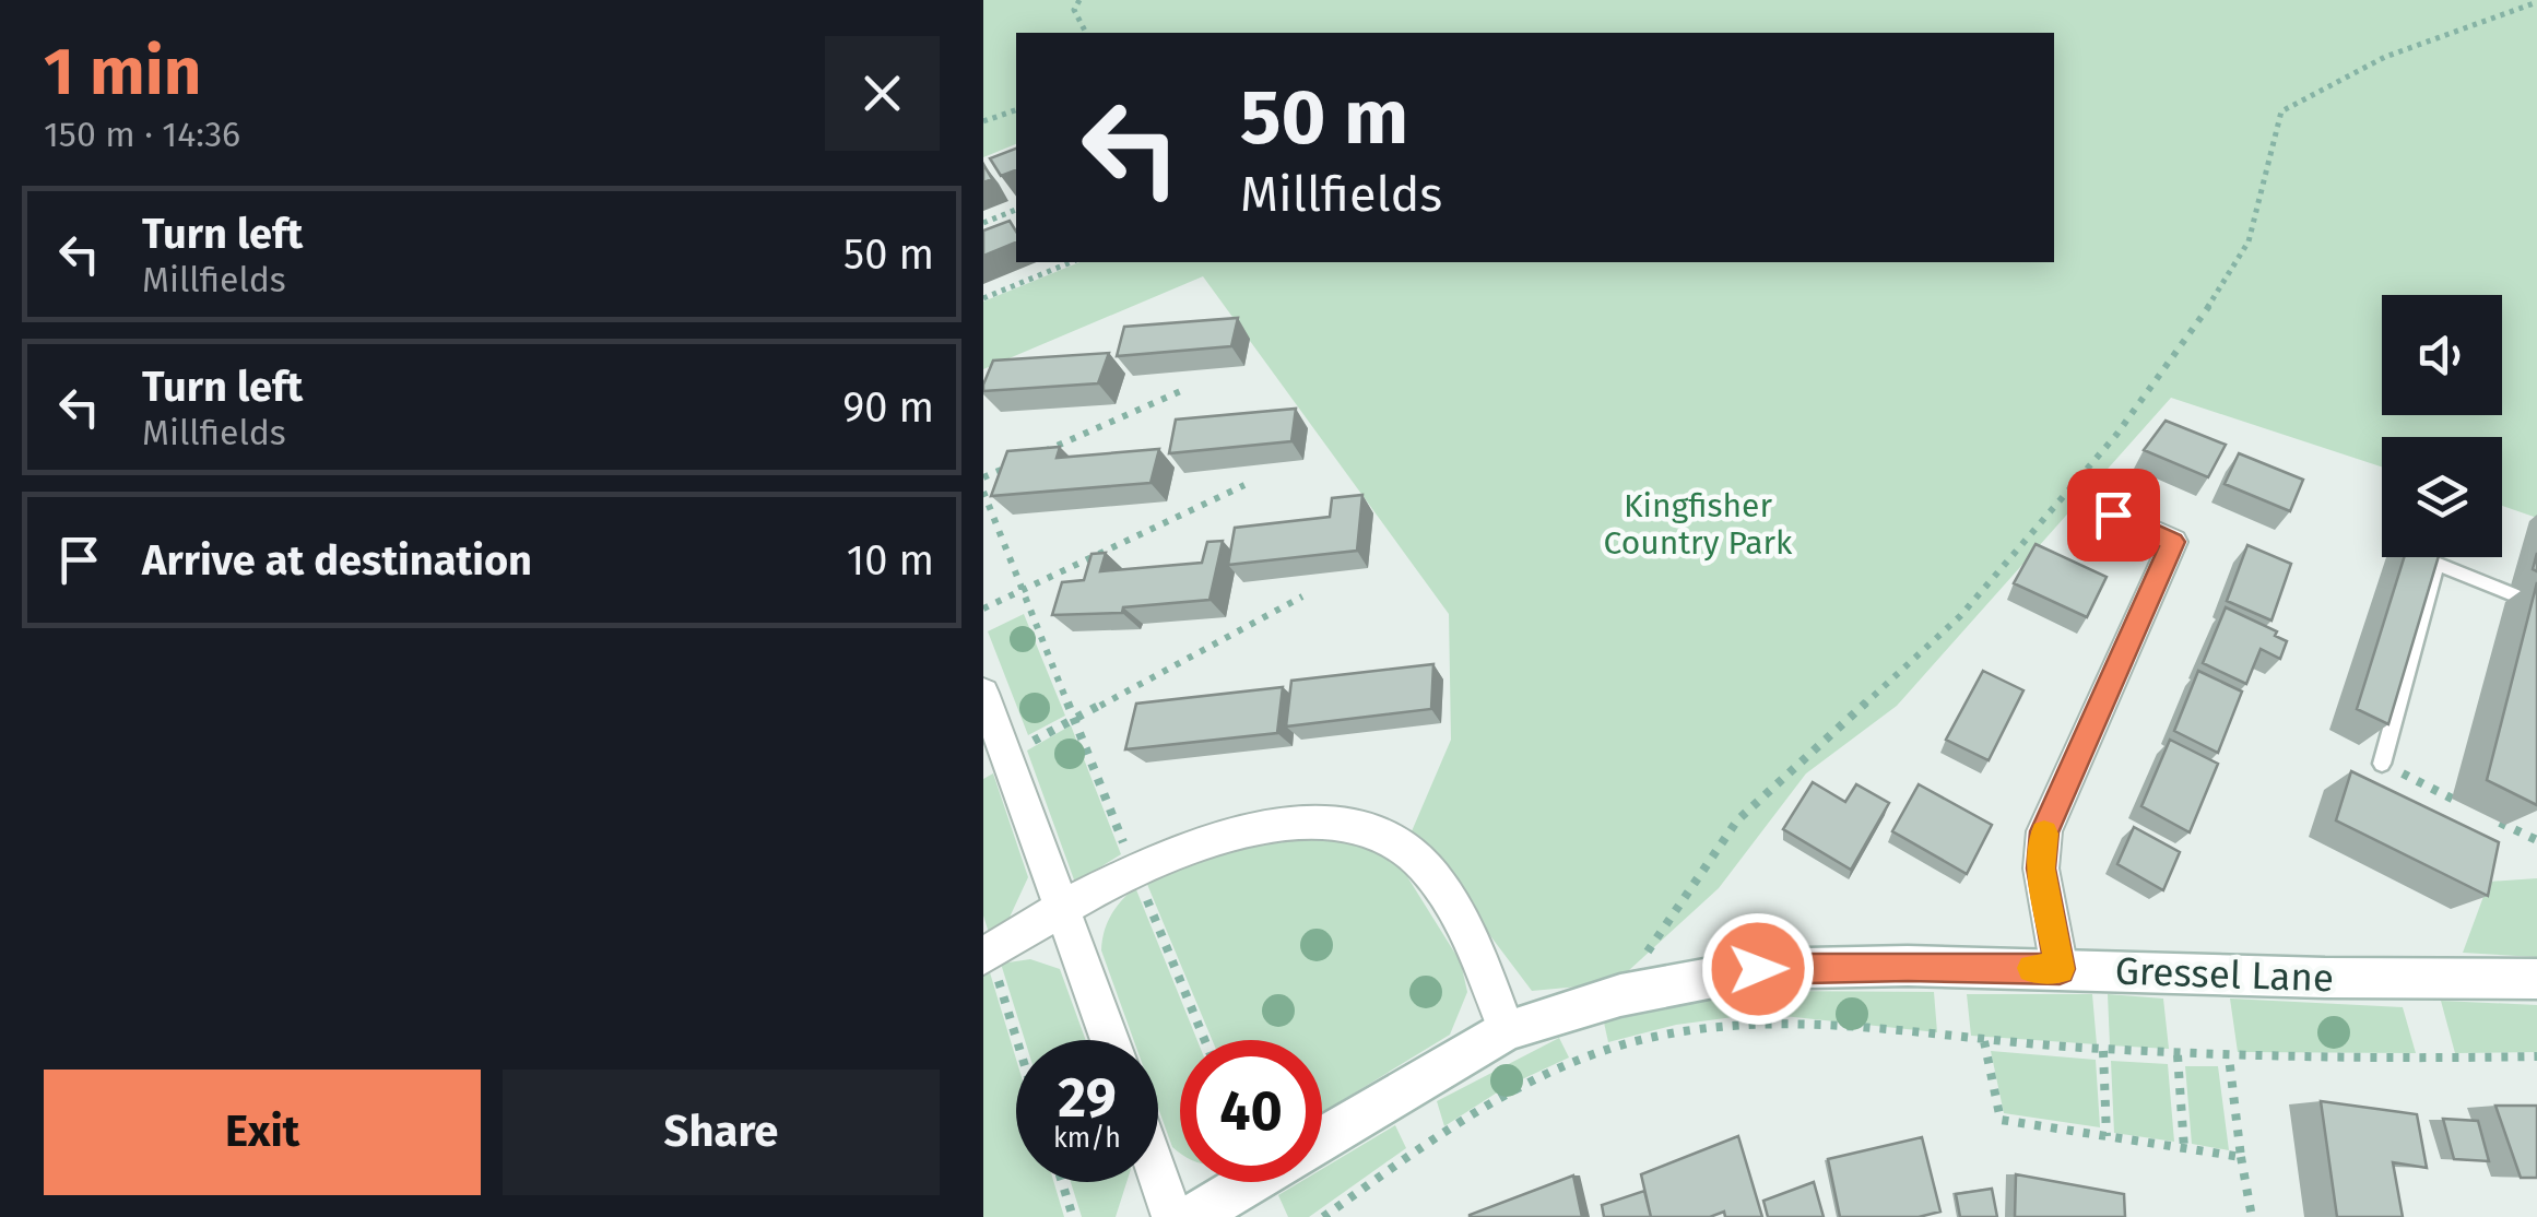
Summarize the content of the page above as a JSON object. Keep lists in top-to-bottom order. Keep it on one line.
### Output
{"streets":{"street":["Gressel Lane"]},"parks":["Kingfisher Country Park"],"page":{"heading":["1 min","150 m · 14:36"],"turn":["50 m","Millfields"],"list":[{"name":"Turn left","note":"Millfields","value":"50 m"},{"name":"Turn left","note":"Millfields","value":"90 m"},{"name":"Arrive at destination","value":"10 m"}],"speed":"29 km/h","limit":"40","buttons":["Exit","Share"]}}
